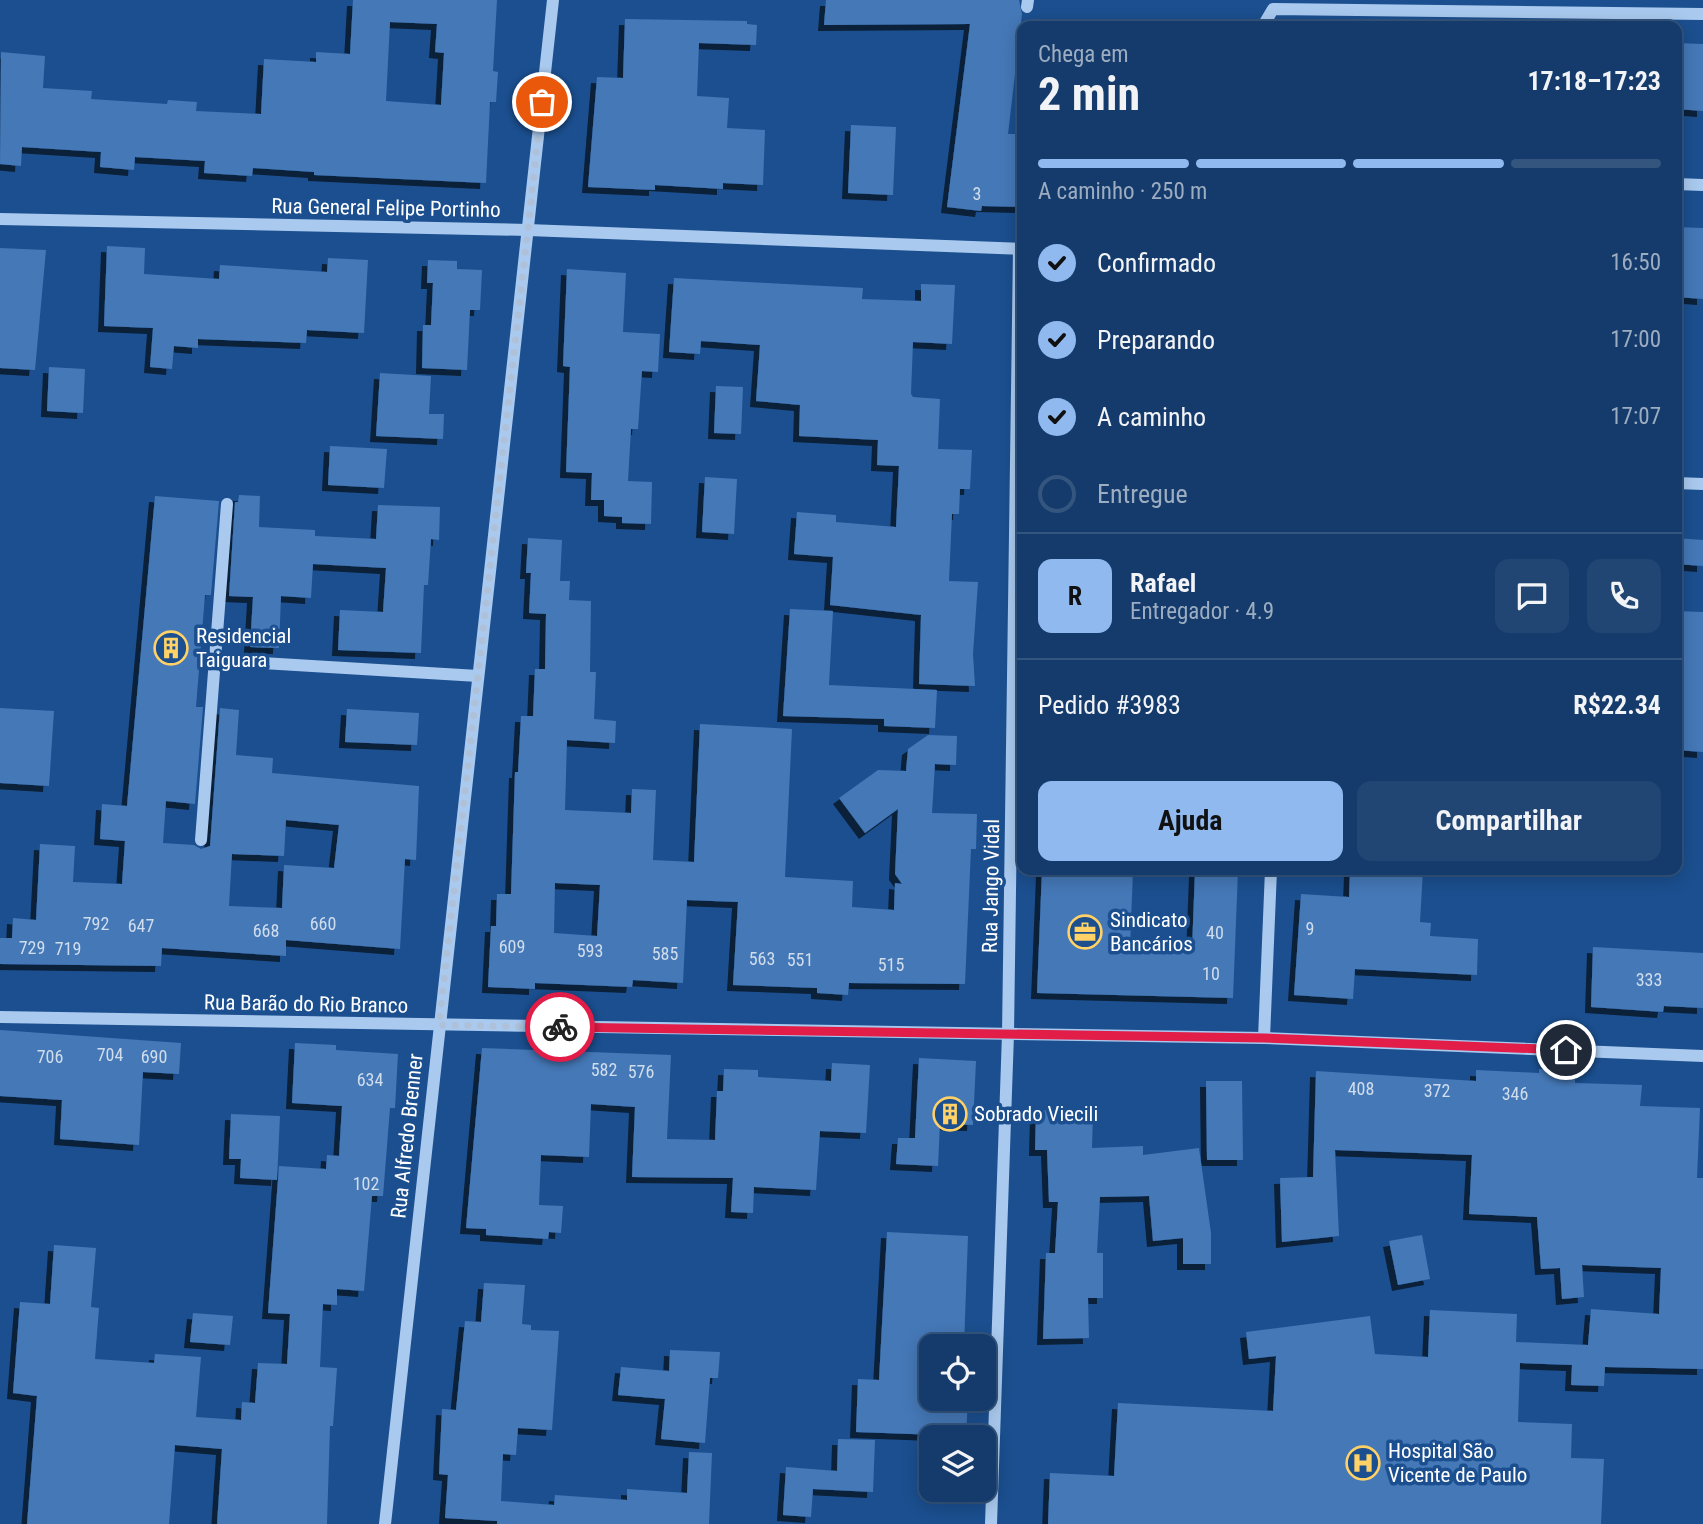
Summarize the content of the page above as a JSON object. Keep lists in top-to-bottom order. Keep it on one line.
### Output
{"streets":{"street":["Rua General Felipe Portinho","Rua Jango Vidal","Rua Barão do Rio Branco","Rua Alfredo Brenner"]},"crossings":[["Rua General Felipe Portinho","Rua Alfredo Brenner"],["Rua Jango Vidal","Rua Barão do Rio Branco"],["Rua Barão do Rio Branco","Rua Alfredo Brenner"]],"places":{"building":["Residencial Taiguara","Sobrado Viecili"],"office":["Sindicato Bancários"],"hospital":["Hospital São Vicente de Paulo"]},"house_numbers":["3","792","660","647","9","668","40","609","729","719","593","585","563","551","515","10","333","704","706","690","582","576","634","408","372","346","102"],"page":{"heading":["2 min","Chega em","17:18–17:23"],"panel":["Rafael","Entregador · 4.9","Pedido #3983","R$22.34"],"bar":"A caminho · 250 m","list":[["Confirmado","16:50"],["Preparando","17:00"],["A caminho","17:07"],"Entregue"],"round":"R","buttons":["Ajuda","Compartilhar"]}}
